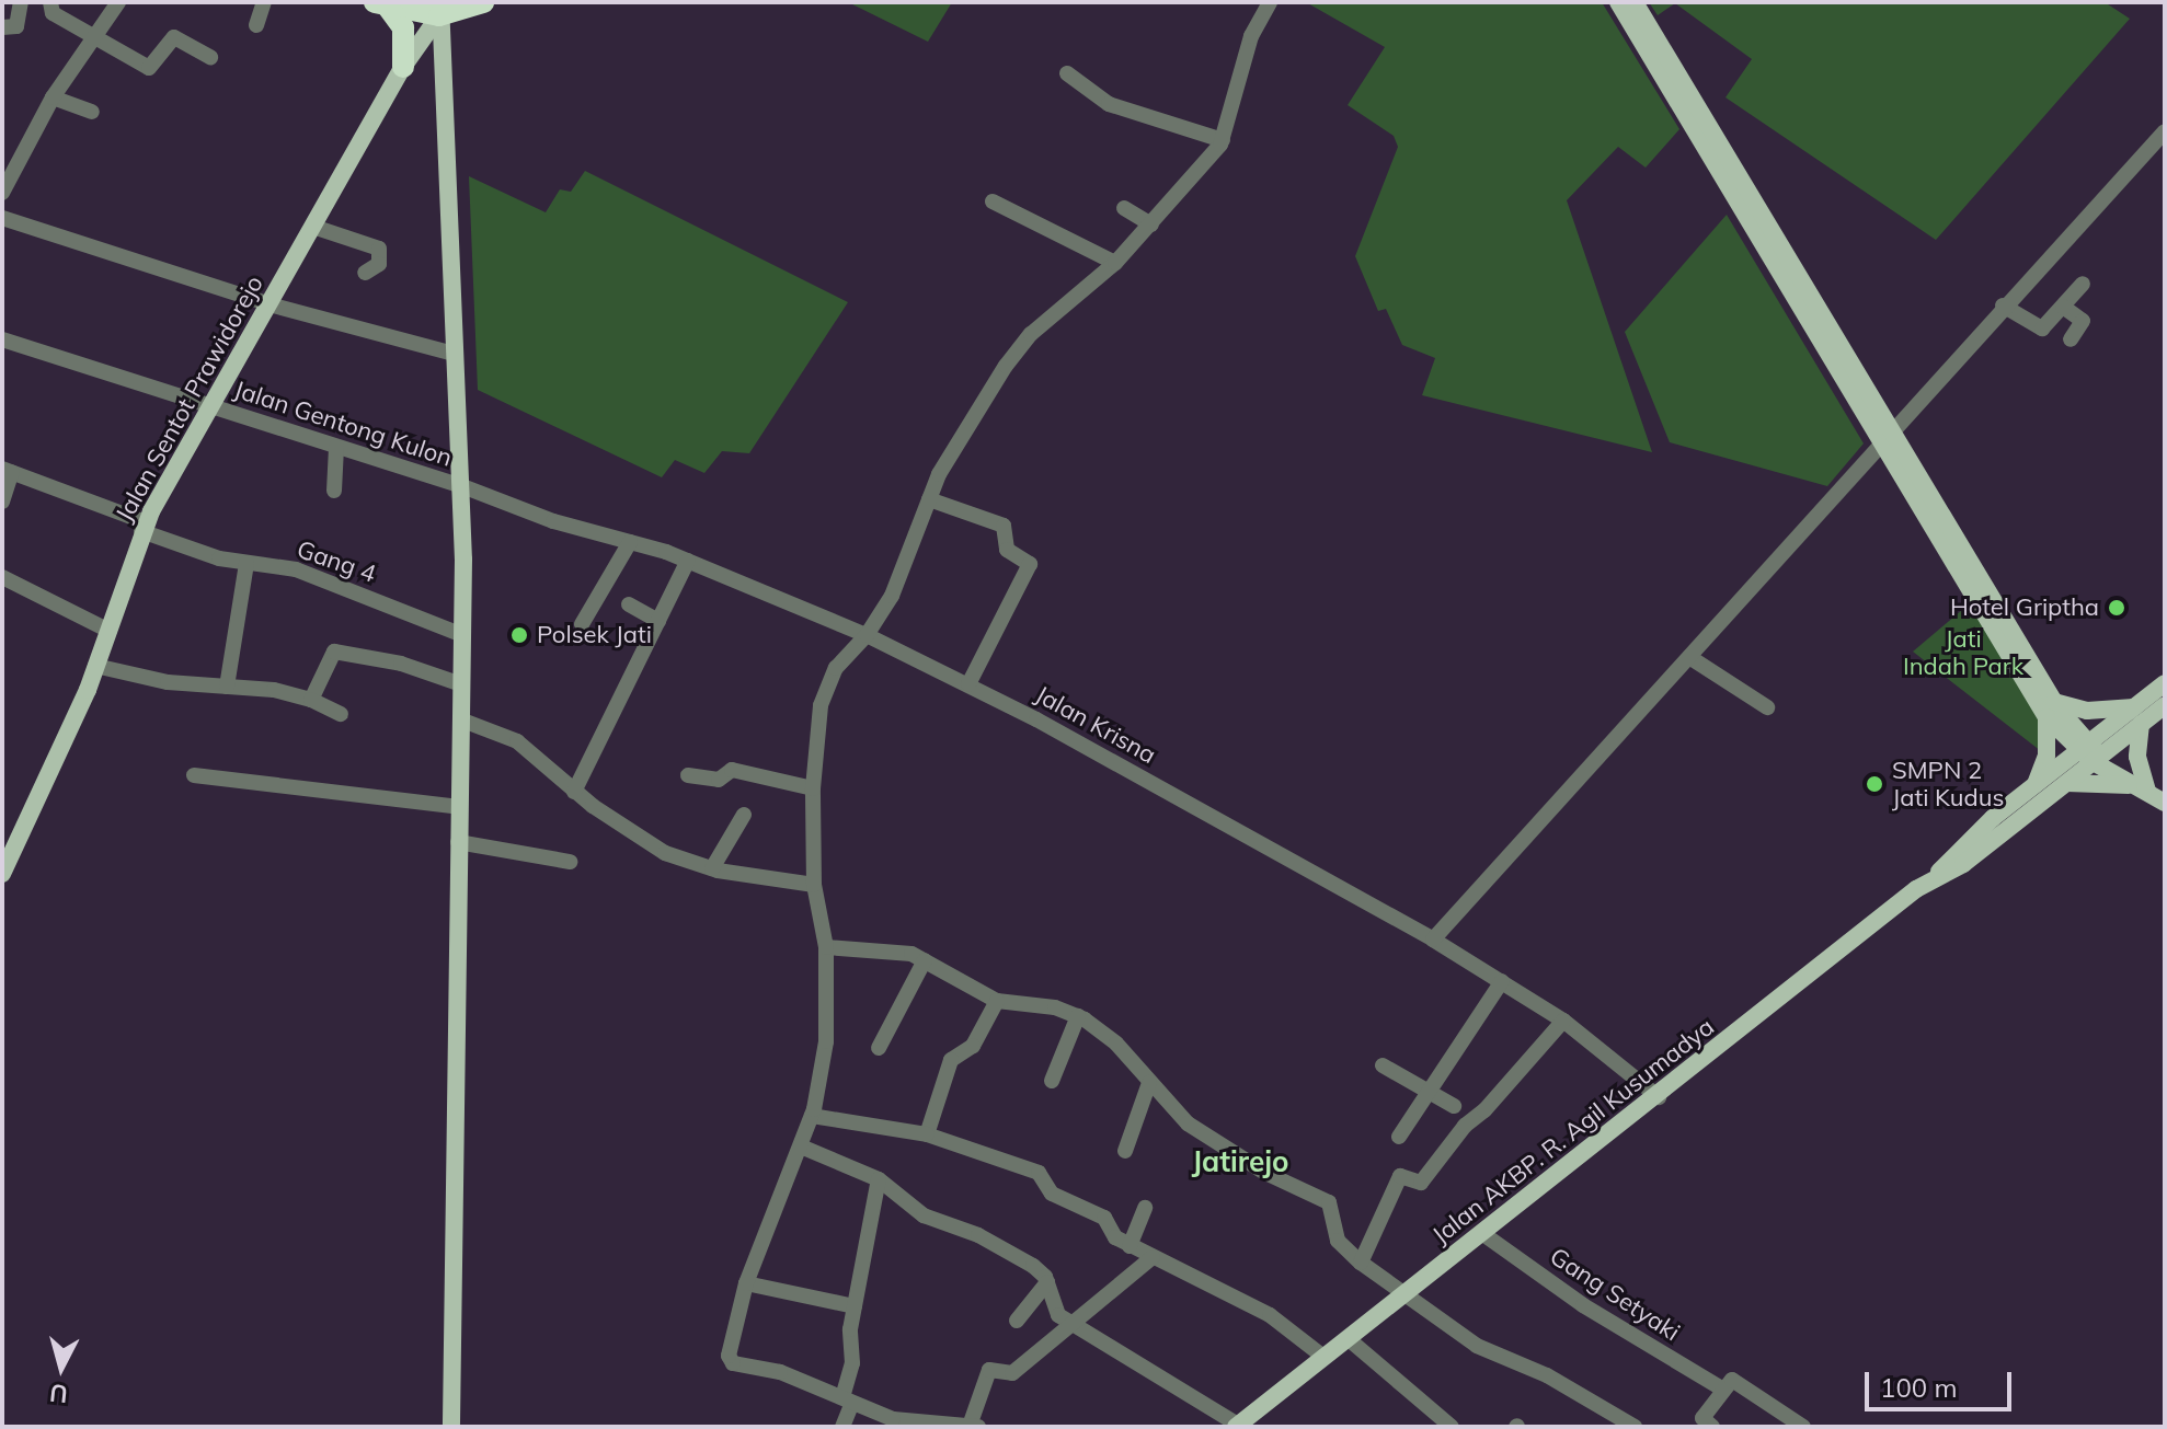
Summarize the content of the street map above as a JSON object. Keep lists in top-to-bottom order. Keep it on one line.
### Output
{"streets":{"main road":["Jalan Sentot Prawidorejo","Jalan AKBP. R. Agil Kusumadya"],"street":["Jalan Gentong Kulon","Gang 4","Jalan Krisna","Gang Setyaki"]},"crossings":[["Jalan Sentot Prawidorejo","Jalan Gentong Kulon"],["Jalan Sentot Prawidorejo","Gang 4"],["Jalan Gentong Kulon","Jalan Krisna"],["Jalan Krisna","Jalan AKBP. R. Agil Kusumadya"],["Jalan AKBP. R. Agil Kusumadya","Gang Setyaki"]],"districts":["Jatirejo"],"parks":["Jati Indah Park"],"places":["Hotel Griptha","Polsek Jati","SMPN 2 Jati Kudus"],"scale_bar":"100 m","north":"bottom"}
